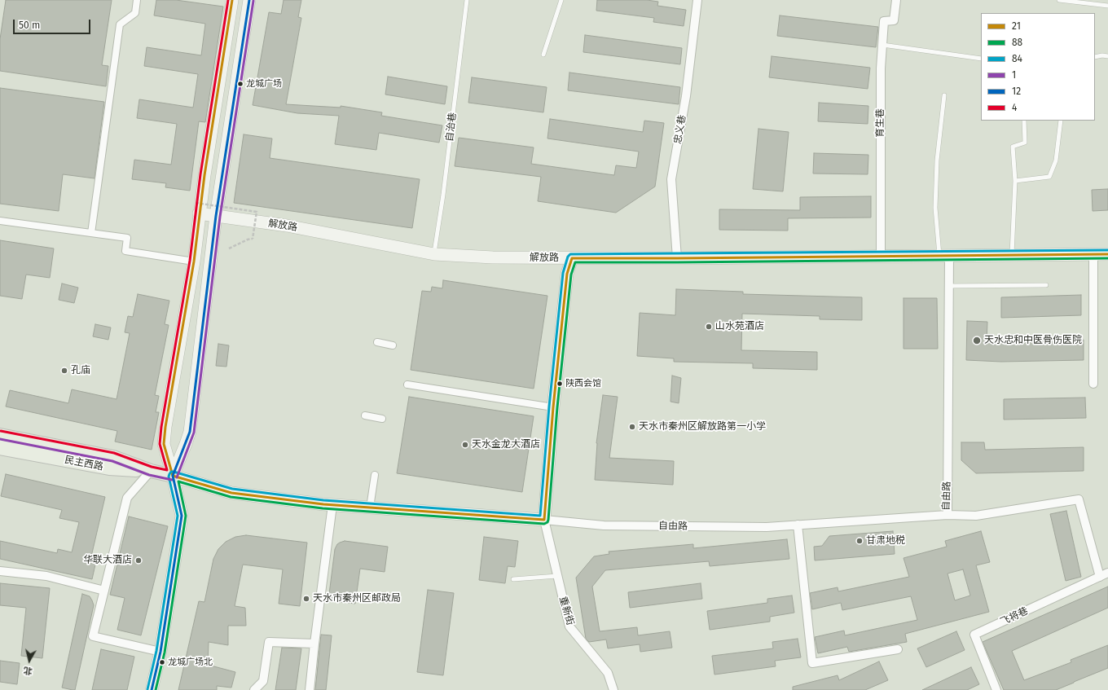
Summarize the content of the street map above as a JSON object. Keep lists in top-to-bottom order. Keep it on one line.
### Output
{"streets":{"main road":["解放路","民主西路","自由路"],"street":["育生巷","忠义巷","重新街","飞将巷"],"lane":["自治巷"]},"crossings":[["育生巷","解放路"],["自治巷","解放路"],["忠义巷","解放路"],["解放路","自由路"],["自由路","重新街"]],"places":["龙城广场","山水苑酒店","天水忠和中医骨伤医院","孔庙","陕西会馆","天水市秦州区解放路第一小学","天水金龙大酒店","甘肃地税","华联大酒店","天水市秦州区邮政局","龙城广场北"],"lines":["transit line 21","transit line 12","transit line 4","transit line 1","transit line 84","transit line 88"],"legend":["21","88","84","1","12","4"],"scale_bar":"50 m","north":"bottom"}
